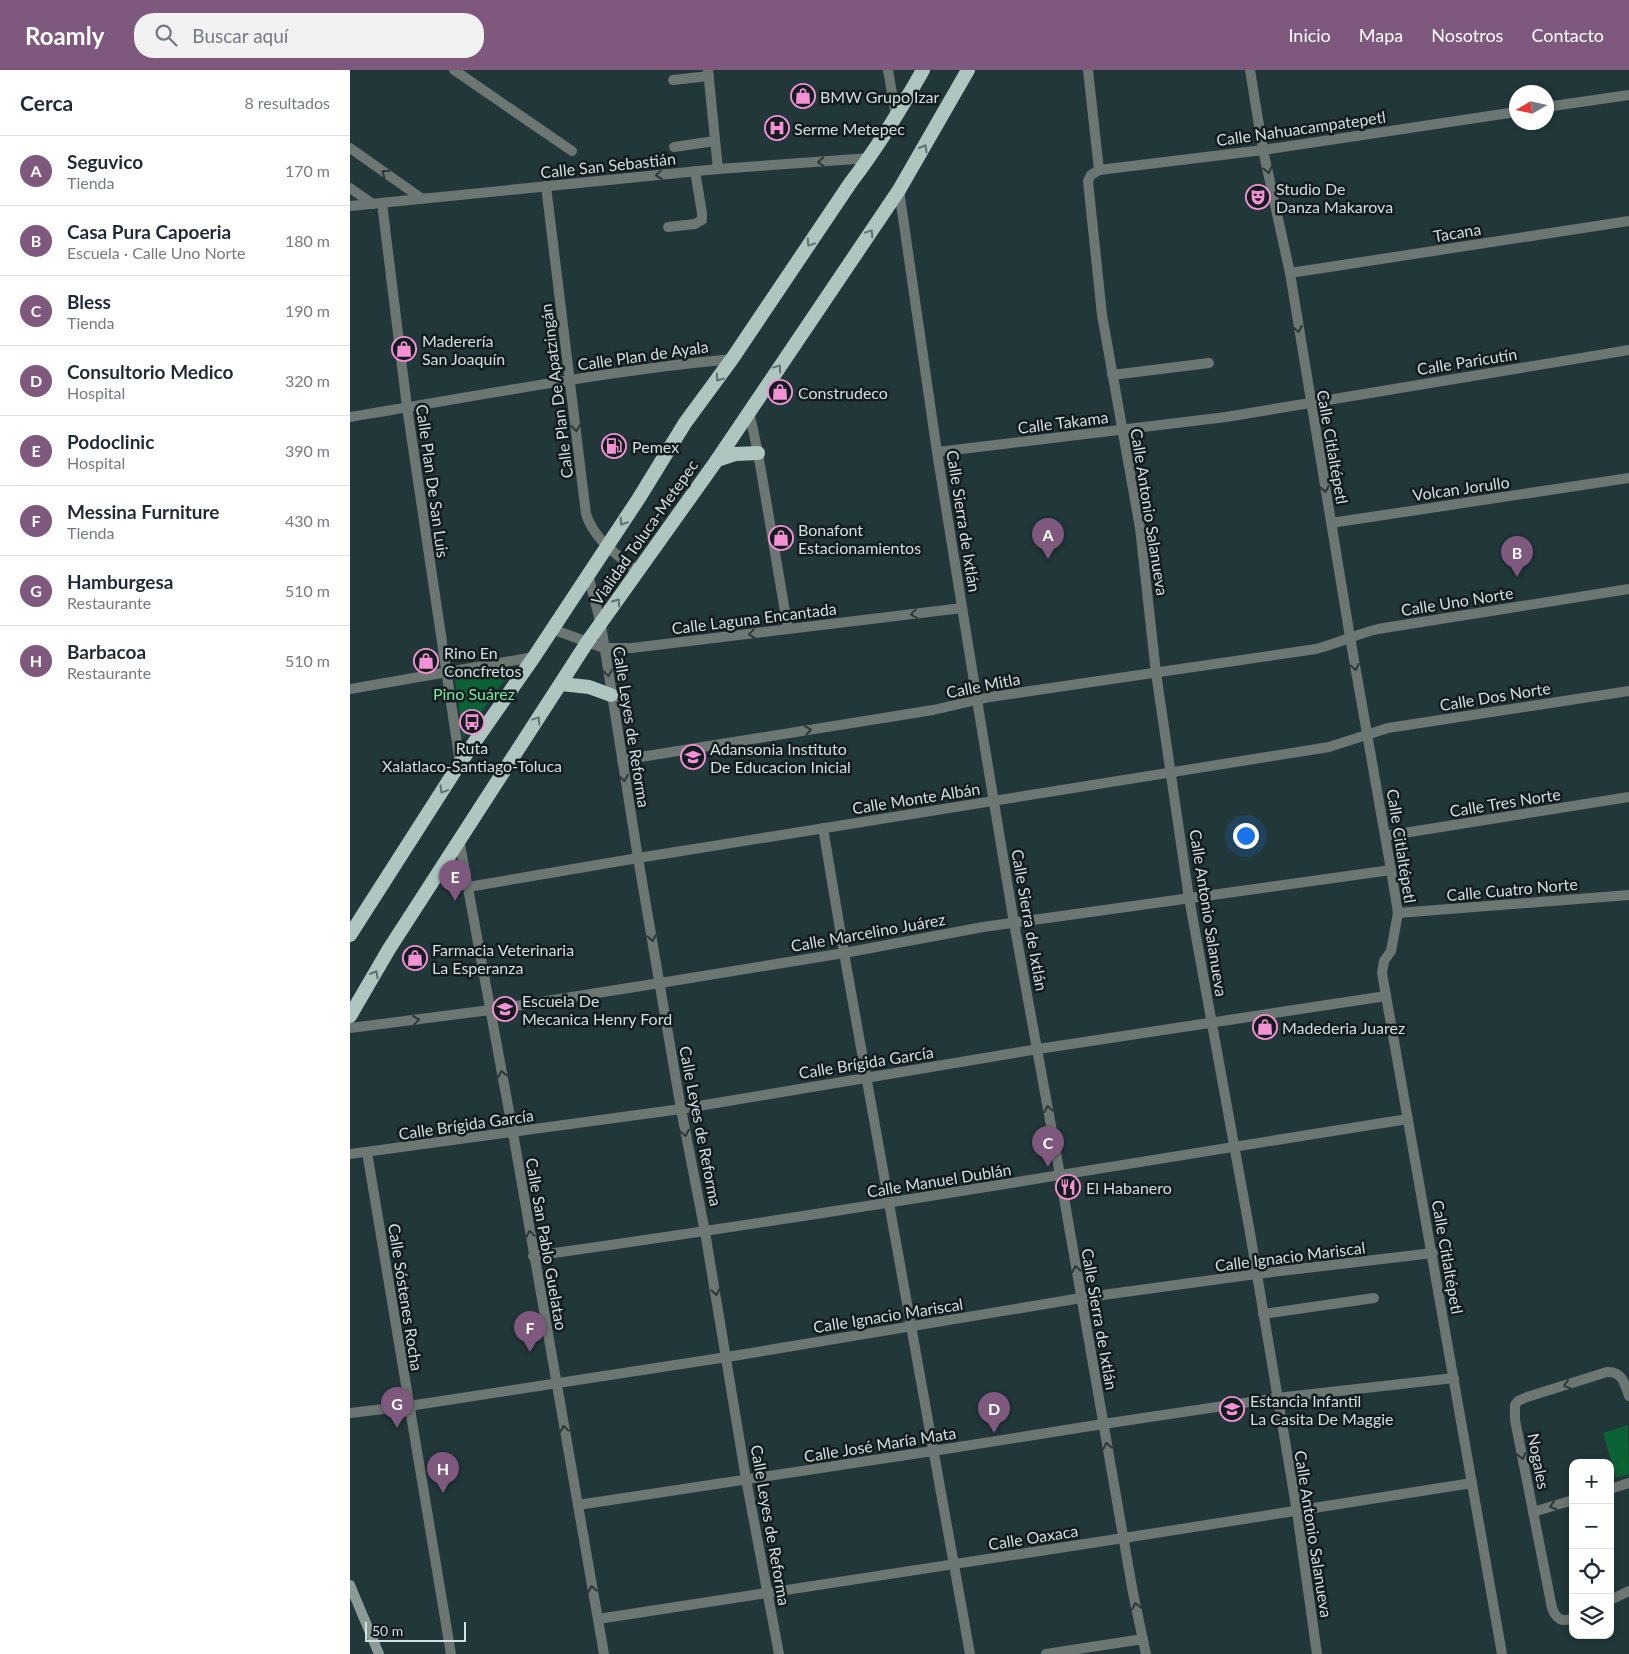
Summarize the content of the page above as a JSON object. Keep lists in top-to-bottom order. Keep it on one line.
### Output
{"streets":{"highway":["Vialidad Toluca-Metepec"],"street":["Calle Nahuacampatepetl","Calle San Sebastián","Tacana","Calle Plan de Ayala","Calle Paricutín","Calle Plan De Apatzingán","Calle Takama","Calle Citlaltépetl","Calle Plan De San Luis","Volcan Jorullo","Calle Antonio Salanueva","Calle Sierra de Ixtlán","Calle Uno Norte","Calle Laguna Encantada","Calle Mitla","Calle Dos Norte","Calle Leyes de Reforma","Calle Monte Albán","Calle Tres Norte","Calle Cuatro Norte","Calle Marcelino Juárez","Calle Brígida García","Calle Manuel Dublán","Calle San Pablo Guelatao","Calle Ignacio Mariscal","Calle Sóstenes Rocha","Calle José María Mata","Nogales","Calle Oaxaca"]},"crossings":[["Calle Nahuacampatepetl","Calle Citlaltépetl"],["Calle Nahuacampatepetl","Calle Antonio Salanueva"],["Calle San Sebastián","Calle Plan De Apatzingán"],["Calle San Sebastián","Calle Plan De San Luis"],["Calle San Sebastián","Vialidad Toluca-Metepec"],["Tacana","Calle Citlaltépetl"],["Calle Plan de Ayala","Calle Plan De Apatzingán"],["Calle Plan de Ayala","Calle Plan De San Luis"],["Calle Plan de Ayala","Vialidad Toluca-Metepec"],["Calle Paricutín","Calle Takama"],["Calle Paricutín","Calle Citlaltépetl"],["Calle Plan De Apatzingán","Vialidad Toluca-Metepec"],["Calle Takama","Calle Citlaltépetl"],["Calle Takama","Calle Antonio Salanueva"],["Calle Takama","Calle Sierra de Ixtlán"],["Calle Citlaltépetl","Volcan Jorullo"],["Calle Citlaltépetl","Calle Uno Norte"],["Calle Citlaltépetl","Calle Mitla"],["Calle Citlaltépetl","Calle Dos Norte"],["Calle Citlaltépetl","Calle Monte Albán"],["Calle Citlaltépetl","Calle Tres Norte"],["Calle Citlaltépetl","Calle Cuatro Norte"],["Calle Citlaltépetl","Calle Marcelino Juárez"],["Calle Citlaltépetl","Calle Brígida García"],["Calle Citlaltépetl","Calle Manuel Dublán"],["Calle Citlaltépetl","Calle Ignacio Mariscal"],["Calle Citlaltépetl","Calle José María Mata"],["Calle Citlaltépetl","Calle Oaxaca"],["Calle Plan De San Luis","Vialidad Toluca-Metepec"],["Calle Antonio Salanueva","Calle Mitla"],["Calle Antonio Salanueva","Calle Monte Albán"],["Calle Antonio Salanueva","Calle Marcelino Juárez"],["Calle Antonio Salanueva","Calle Brígida García"],["Calle Antonio Salanueva","Calle Manuel Dublán"],["Calle Antonio Salanueva","Calle Ignacio Mariscal"],["Calle Antonio Salanueva","Calle José María Mata"],["Calle Antonio Salanueva","Calle Oaxaca"],["Calle Sierra de Ixtlán","Vialidad Toluca-Metepec"],["Calle Sierra de Ixtlán","Calle Laguna Encantada"],["Calle Sierra de Ixtlán","Calle Mitla"],["Calle Sierra de Ixtlán","Calle Monte Albán"],["Calle Sierra de Ixtlán","Calle Marcelino Juárez"],["Calle Sierra de Ixtlán","Calle Brígida García"],["Calle Sierra de Ixtlán","Calle Manuel Dublán"],["Calle Sierra de Ixtlán","Calle Ignacio Mariscal"],["Calle Sierra de Ixtlán","Calle José María Mata"],["Calle Sierra de Ixtlán","Calle Oaxaca"],["Vialidad Toluca-Metepec","Calle Laguna Encantada"],["Vialidad Toluca-Metepec","Calle Leyes de Reforma"],["Vialidad Toluca-Metepec","Calle San Pablo Guelatao"],["Calle Uno Norte","Calle Mitla"],["Calle Laguna Encantada","Calle Leyes de Reforma"],["Calle Mitla","Calle Leyes de Reforma"],["Calle Dos Norte","Calle Monte Albán"],["Calle Leyes de Reforma","Calle Monte Albán"],["Calle Leyes de Reforma","Calle Marcelino Juárez"],["Calle Leyes de Reforma","Calle Brígida García"],["Calle Leyes de Reforma","Calle Manuel Dublán"],["Calle Leyes de Reforma","Calle Ignacio Mariscal"],["Calle Leyes de Reforma","Calle José María Mata"],["Calle Leyes de Reforma","Calle Oaxaca"],["Calle Monte Albán","Calle San Pablo Guelatao"],["Calle Marcelino Juárez","Calle San Pablo Guelatao"],["Calle Brígida García","Calle San Pablo Guelatao"],["Calle Brígida García","Calle Sóstenes Rocha"],["Calle Manuel Dublán","Calle San Pablo Guelatao"],["Calle San Pablo Guelatao","Calle Ignacio Mariscal"],["Calle San Pablo Guelatao","Calle José María Mata"],["Calle San Pablo Guelatao","Calle Oaxaca"],["Calle Ignacio Mariscal","Calle Sóstenes Rocha"]],"one_way":["Calle San Sebastián","Calle Plan De Apatzingán","Calle Laguna Encantada","Calle Mitla","Calle Leyes de Reforma","Calle San Pablo Guelatao"],"parks":["Pino Suárez"],"places":{"shop":["BMW Grupo Izar","Maderería San Joaquín","Construdeco","Bonafont Estacionamientos","Rino En Concfretos","Farmacia Veterinaria La Esperanza","Madederia Juarez"],"hospital":["Serme Metepec"],"theatre":["Studio De Danza Makarova"],"fuel station":["Pemex"],"bus stop":["Ruta Xalatlaco-Santiago-Toluca"],"school or university":["Adansonia Instituto De Educacion Inicial","Escuela De Mecanica Henry Ford","Estancia Infantil La Casita De Maggie"],"restaurant":["El Habanero"]},"scale_bar":"50 m","north":"left","page":{"header":"Roamly","search":"Buscar aquí","nav":["Inicio","Mapa","Nosotros","Contacto"],"heading":["Cerca","8 resultados"],"list":[{"mark":"A","name":"Seguvico","note":"Tienda","value":"170 m"},{"mark":"B","name":"Casa Pura Capoeria","note":"Escuela · Calle Uno Norte","value":"180 m"},{"mark":"C","name":"Bless","note":"Tienda","value":"190 m"},{"mark":"D","name":"Consultorio Medico","note":"Hospital","value":"320 m"},{"mark":"E","name":"Podoclinic","note":"Hospital","value":"390 m"},{"mark":"F","name":"Messina Furniture","note":"Tienda","value":"430 m"},{"mark":"G","name":"Hamburgesa","note":"Restaurante","value":"510 m"},{"mark":"H","name":"Barbacoa","note":"Restaurante","value":"510 m"}],"pins":["A","B","E","C","F","G","D","H"],"map_buttons":["+","−"],"scale":"50 m"}}
